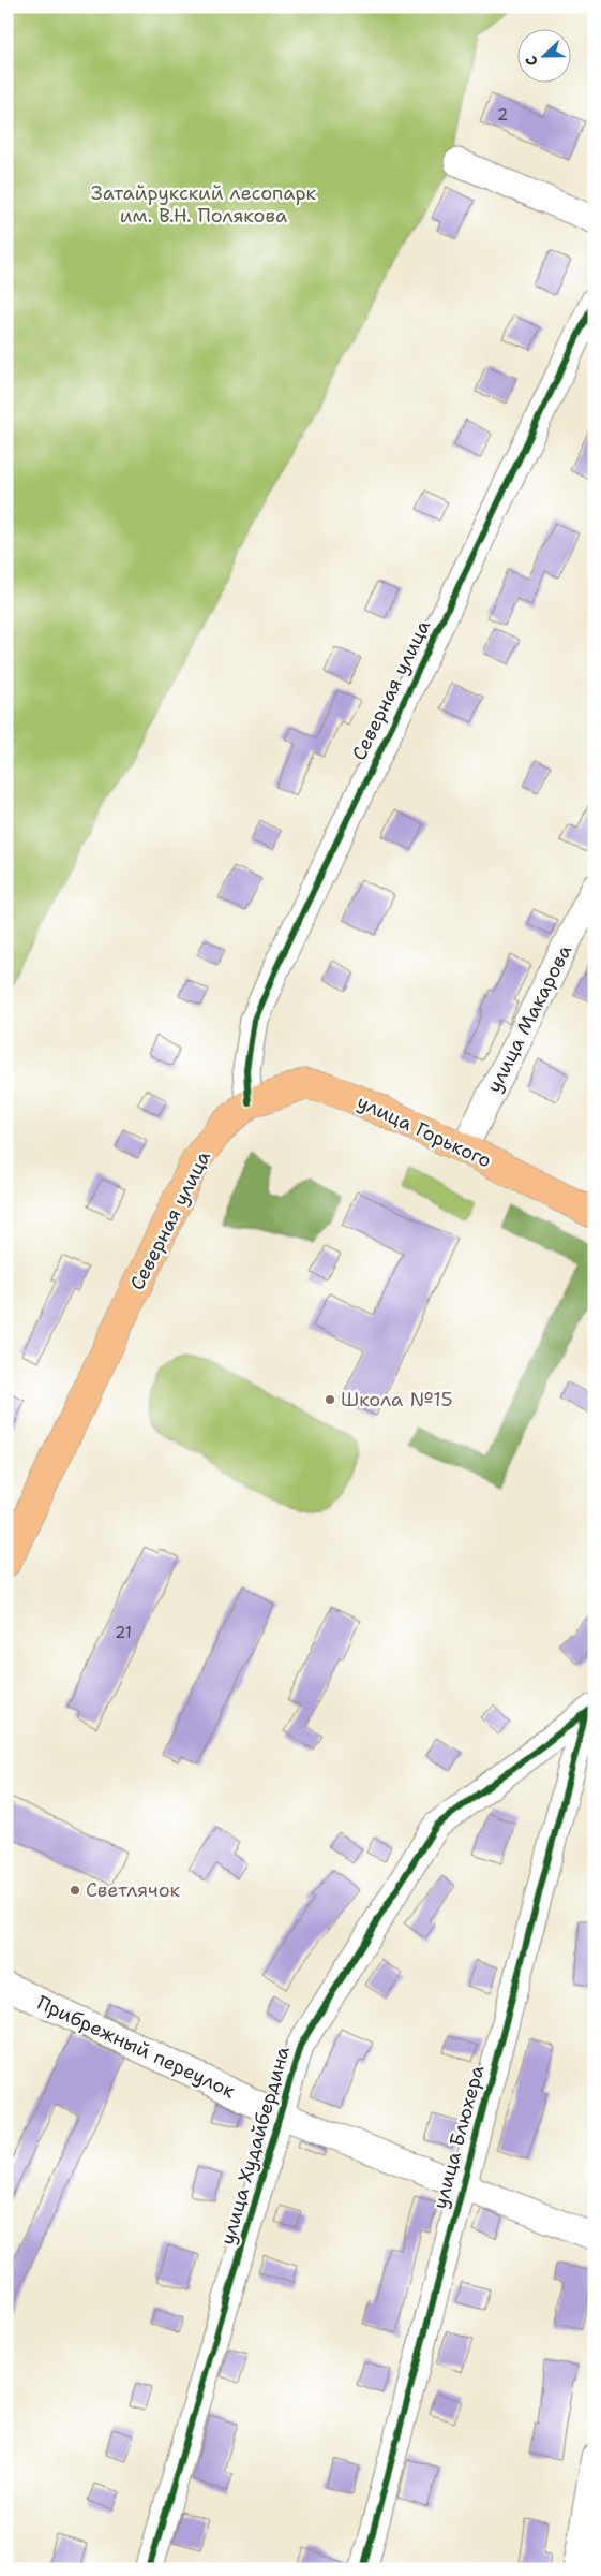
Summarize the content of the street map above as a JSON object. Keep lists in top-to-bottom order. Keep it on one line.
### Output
{"streets":{"main road":["Северная улица","улица Горького"],"street":["улица Макарова","Прибрежный переулок","улица Блюхера","улица Худайбердина"]},"crossings":[["Северная улица","улица Горького"],["улица Макарова","улица Горького"],["Прибрежный переулок","улица Блюхера"],["Прибрежный переулок","улица Худайбердина"],["улица Блюхера","улица Худайбердина"]],"parks":["Затайрукский лесопарк им. В.Н. Полякова"],"places":["Школа №15","Светлячок"],"house_numbers":["2","21"],"north":"left"}
